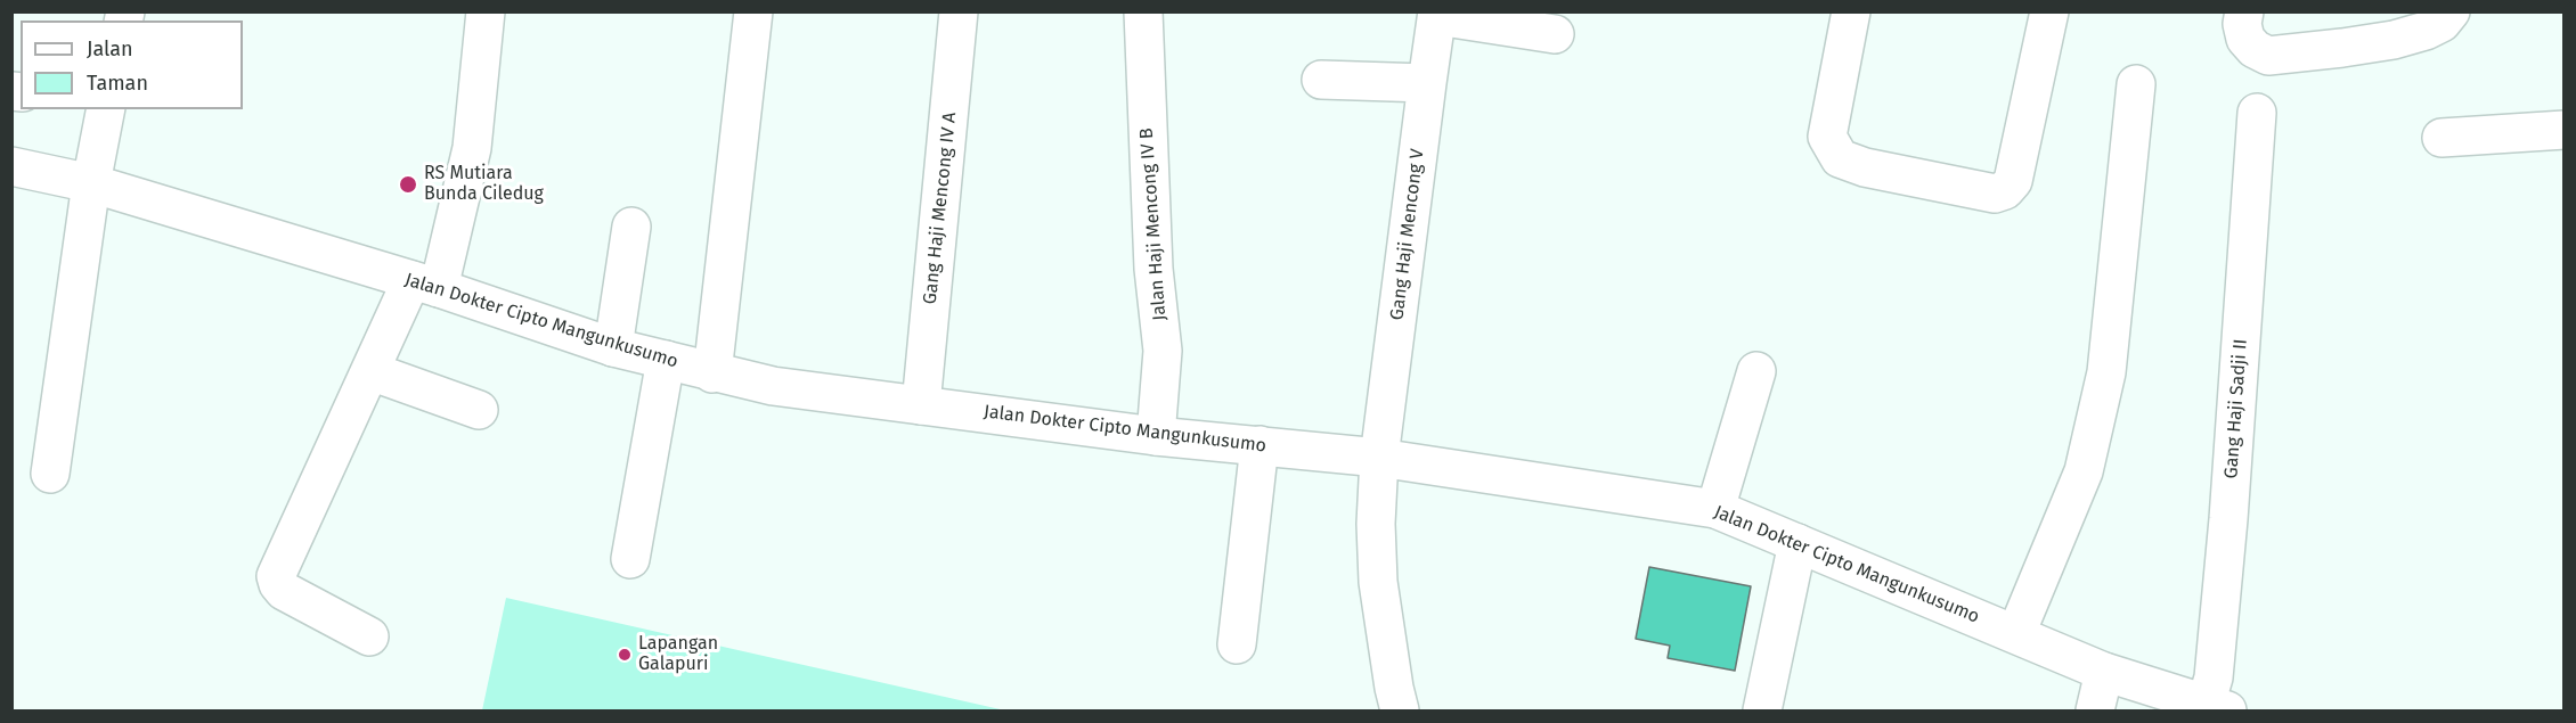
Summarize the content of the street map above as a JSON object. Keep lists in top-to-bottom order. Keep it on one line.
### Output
{"streets":{"street":["Gang Haji Mencong IV A","Jalan Haji Mencong IV B","Gang Haji Mencong V","Jalan Dokter Cipto Mangunkusumo","Gang Haji Sadji II"]},"crossings":[["Gang Haji Mencong IV A","Jalan Dokter Cipto Mangunkusumo"],["Jalan Haji Mencong IV B","Jalan Dokter Cipto Mangunkusumo"],["Gang Haji Mencong V","Jalan Dokter Cipto Mangunkusumo"],["Jalan Dokter Cipto Mangunkusumo","Gang Haji Sadji II"]],"places":["RS Mutiara Bunda Ciledug","Lapangan Galapuri"],"legend":["Jalan","Taman"]}
